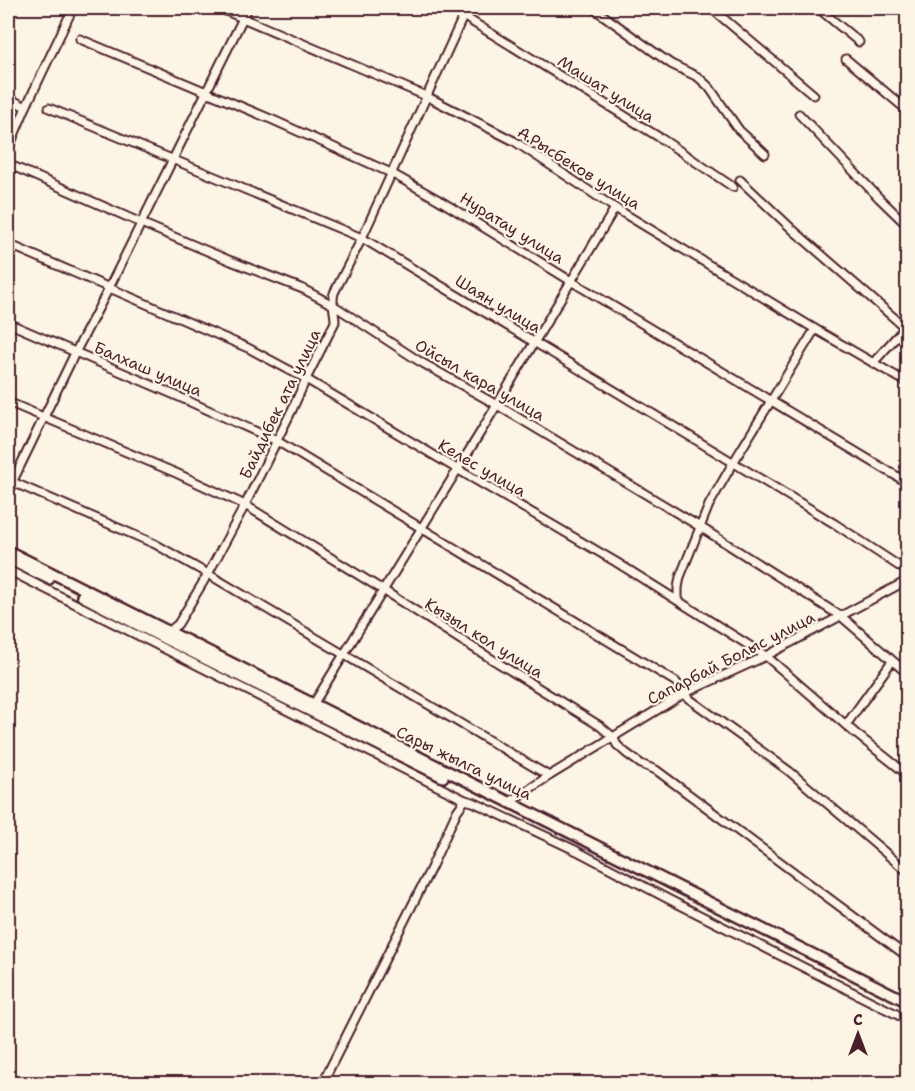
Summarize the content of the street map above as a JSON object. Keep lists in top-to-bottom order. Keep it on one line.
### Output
{"streets":{"main road":["Сары жылга улица"],"street":["Машат улица","А.Рысбеков улица","Нуратау улица","Шаян улица","Балхаш улица","Ойсыл кара улица","Байдибек ата улица","Келес улица","Кызыл кол улица","Сапарбай Болыс улица"]},"crossings":[["Машат улица","Байдибек ата улица"],["А.Рысбеков улица","Байдибек ата улица"],["Нуратау улица","Байдибек ата улица"],["Шаян улица","Байдибек ата улица"],["Балхаш улица","Байдибек ата улица"],["Балхаш улица","Сапарбай Болыс улица"],["Ойсыл кара улица","Байдибек ата улица"],["Ойсыл кара улица","Сапарбай Болыс улица"],["Байдибек ата улица","Келес улица"],["Байдибек ата улица","Кызыл кол улица"],["Байдибек ата улица","Сары жылга улица"],["Келес улица","Сапарбай Болыс улица"],["Кызыл кол улица","Сапарбай Болыс улица"],["Сапарбай Болыс улица","Сары жылга улица"]],"north":"top"}
